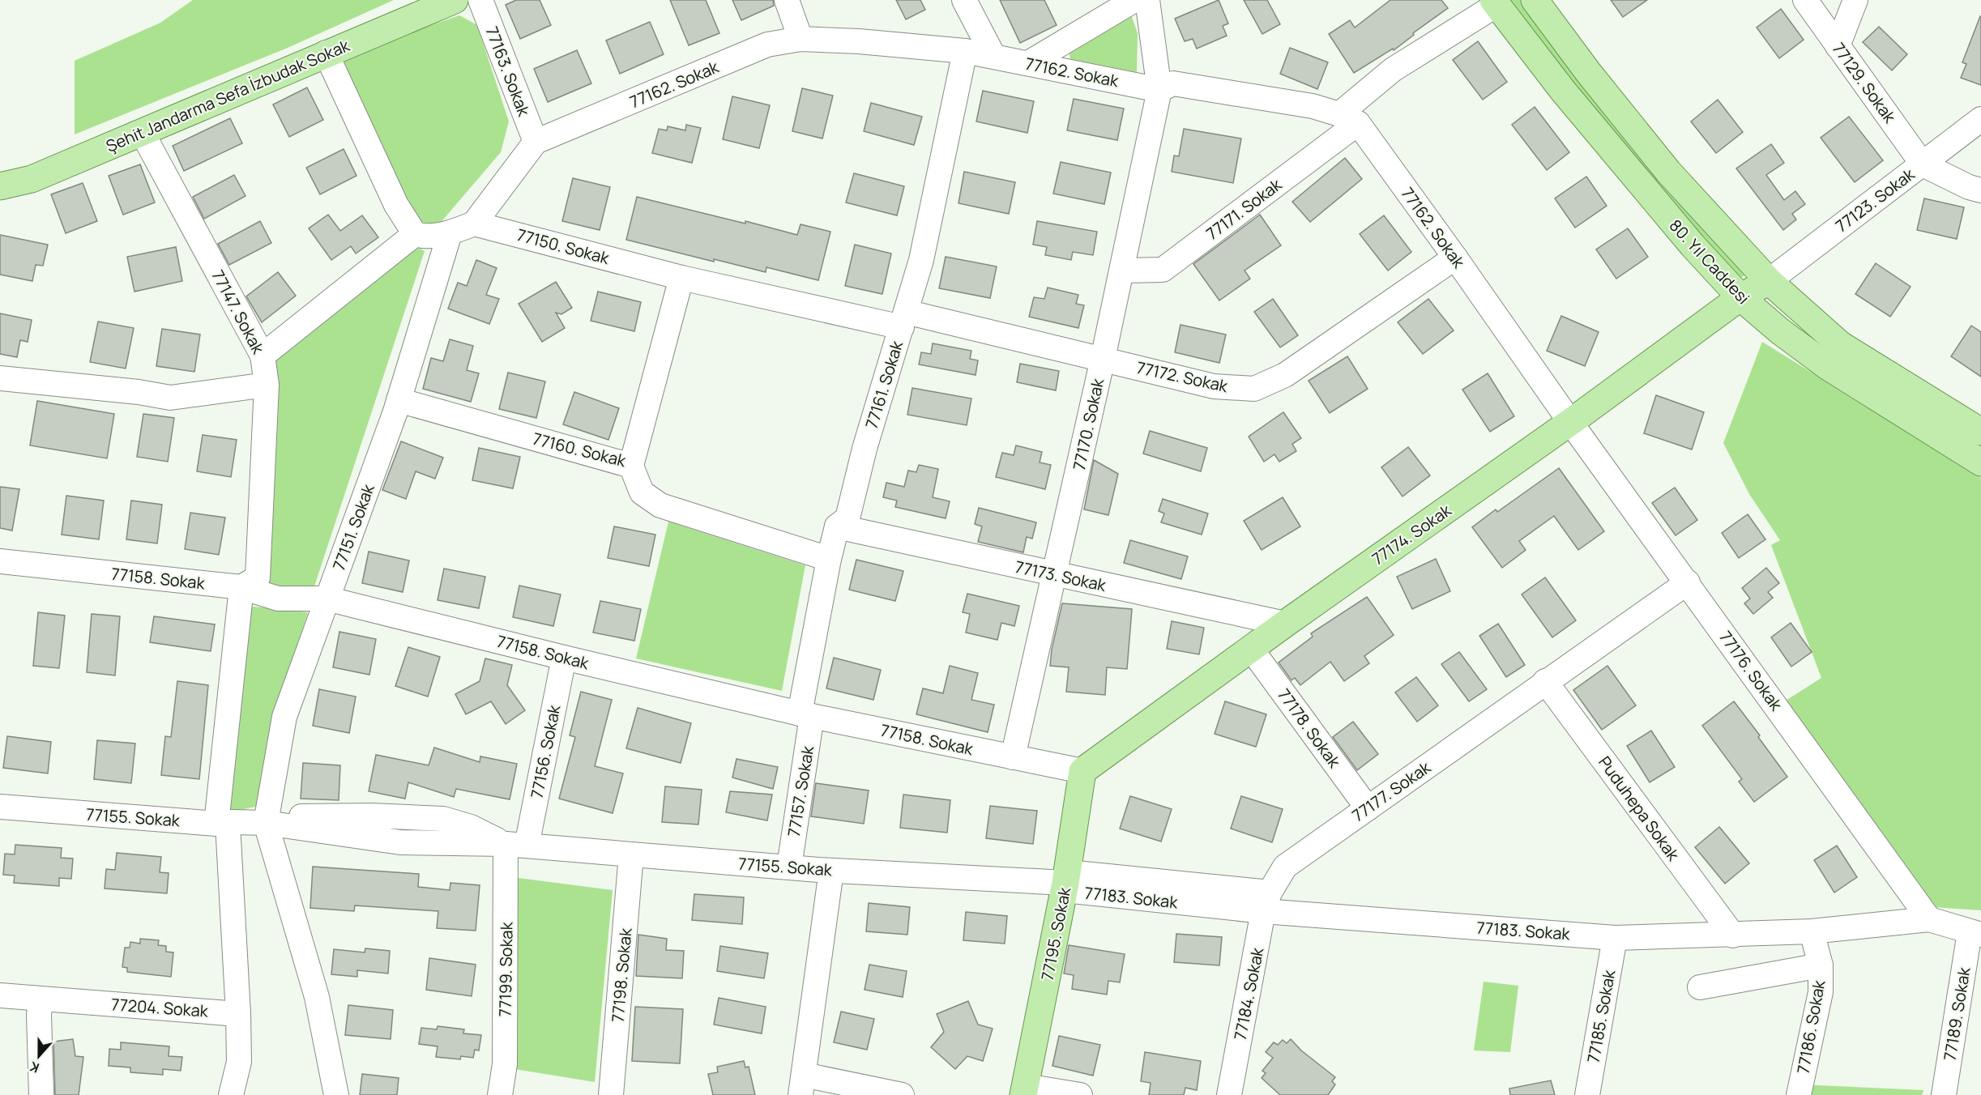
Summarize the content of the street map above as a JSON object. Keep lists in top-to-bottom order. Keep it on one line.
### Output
{"streets":{"main road":["Şehit Jandarma Sefa İzbudak Sokak","80. Yıl Caddesi","77174. Sokak","77195. Sokak"],"street":["77163. Sokak","77162. Sokak","77129. Sokak","77123. Sokak","77171. Sokak","77150. Sokak","77147. Sokak","77172. Sokak","77161. Sokak","77170. Sokak","77160. Sokak","77151. Sokak","77173. Sokak","77158. Sokak","77176. Sokak","77178. Sokak","77156. Sokak","77157. Sokak","77177. Sokak","Puduhepa Sokak","77155. Sokak","77183. Sokak","77199. Sokak","77198. Sokak","77184. Sokak","77204. Sokak","77189. Sokak","77185. Sokak","77186. Sokak"]},"crossings":[["77163. Sokak","77162. Sokak"],["77162. Sokak","77171. Sokak"],["77162. Sokak","77150. Sokak"],["77162. Sokak","77172. Sokak"],["77162. Sokak","77161. Sokak"],["77162. Sokak","77170. Sokak"],["77162. Sokak","77174. Sokak"],["77162. Sokak","77176. Sokak"],["77129. Sokak","77123. Sokak"],["Şehit Jandarma Sefa İzbudak Sokak","77147. Sokak"],["77123. Sokak","80. Yıl Caddesi"],["77123. Sokak","77174. Sokak"],["77171. Sokak","80. Yıl Caddesi"],["77171. Sokak","77170. Sokak"],["77150. Sokak","77172. Sokak"],["77150. Sokak","77161. Sokak"],["77150. Sokak","77160. Sokak"],["80. Yıl Caddesi","77174. Sokak"],["77147. Sokak","77158. Sokak"],["77172. Sokak","77161. Sokak"],["77172. Sokak","77170. Sokak"],["77161. Sokak","77173. Sokak"],["77161. Sokak","77158. Sokak"],["77161. Sokak","77157. Sokak"],["77170. Sokak","77173. Sokak"],["77170. Sokak","77158. Sokak"],["77160. Sokak","77151. Sokak"],["77151. Sokak","77158. Sokak"],["77151. Sokak","77155. Sokak"],["77174. Sokak","77173. Sokak"],["77174. Sokak","77158. Sokak"],["77174. Sokak","77176. Sokak"],["77174. Sokak","77178. Sokak"],["77174. Sokak","77195. Sokak"],["77158. Sokak","77156. Sokak"],["77158. Sokak","77157. Sokak"],["77158. Sokak","77195. Sokak"],["77176. Sokak","77177. Sokak"],["77176. Sokak","77183. Sokak"],["77178. Sokak","77177. Sokak"],["77156. Sokak","77155. Sokak"],["77156. Sokak","77199. Sokak"],["77157. Sokak","77155. Sokak"],["77177. Sokak","Puduhepa Sokak"],["77177. Sokak","77183. Sokak"],["77177. Sokak","77184. Sokak"],["Puduhepa Sokak","77183. Sokak"],["77155. Sokak","77183. Sokak"],["77155. Sokak","77195. Sokak"],["77155. Sokak","77199. Sokak"],["77155. Sokak","77198. Sokak"],["77183. Sokak","77195. Sokak"],["77183. Sokak","77184. Sokak"],["77183. Sokak","77189. Sokak"],["77183. Sokak","77185. Sokak"],["77183. Sokak","77186. Sokak"]],"north":"bottom"}
